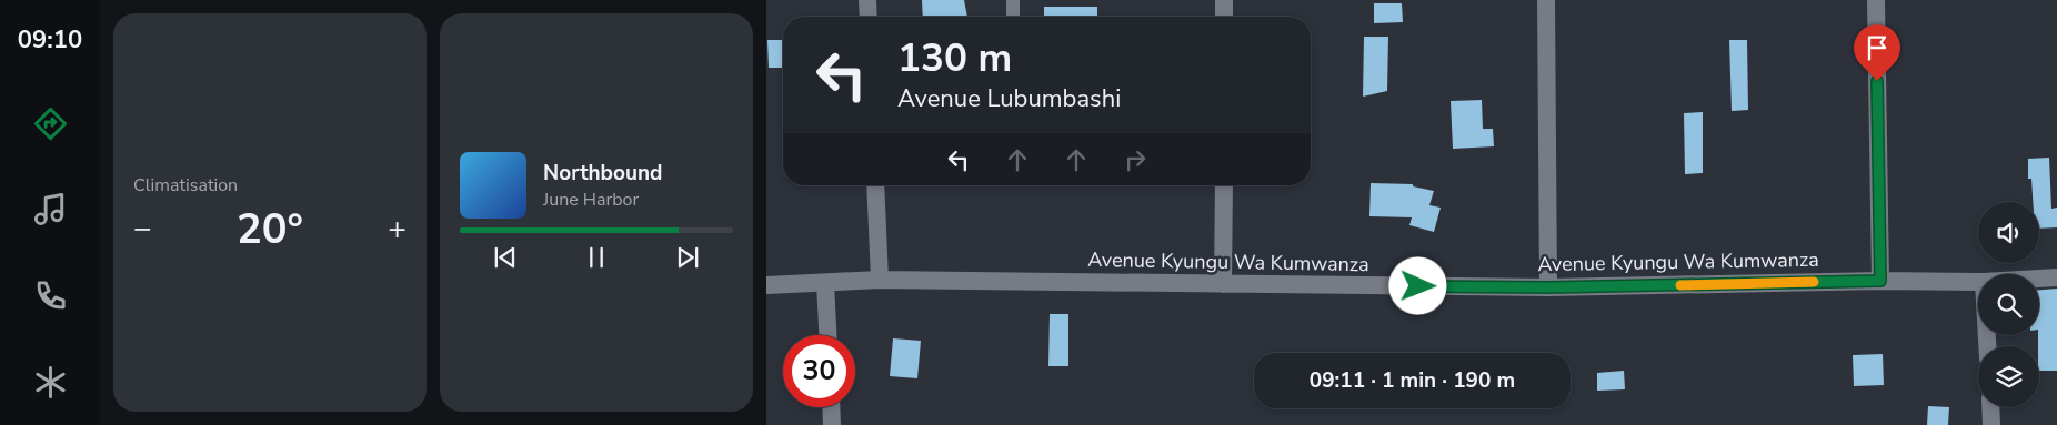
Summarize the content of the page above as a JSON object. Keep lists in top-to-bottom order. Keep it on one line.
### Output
{"streets":{"street":["Avenue Kyungu Wa Kumwanza"]},"page":{"tabs":"09:10","tile":"Climatisation","turn":["130 m","Avenue Lubumbashi"],"song":["Northbound","June Harbor"],"heat":["−","20°","+"],"limit":"30","trip":"09:11 · 1 min · 190 m"}}
